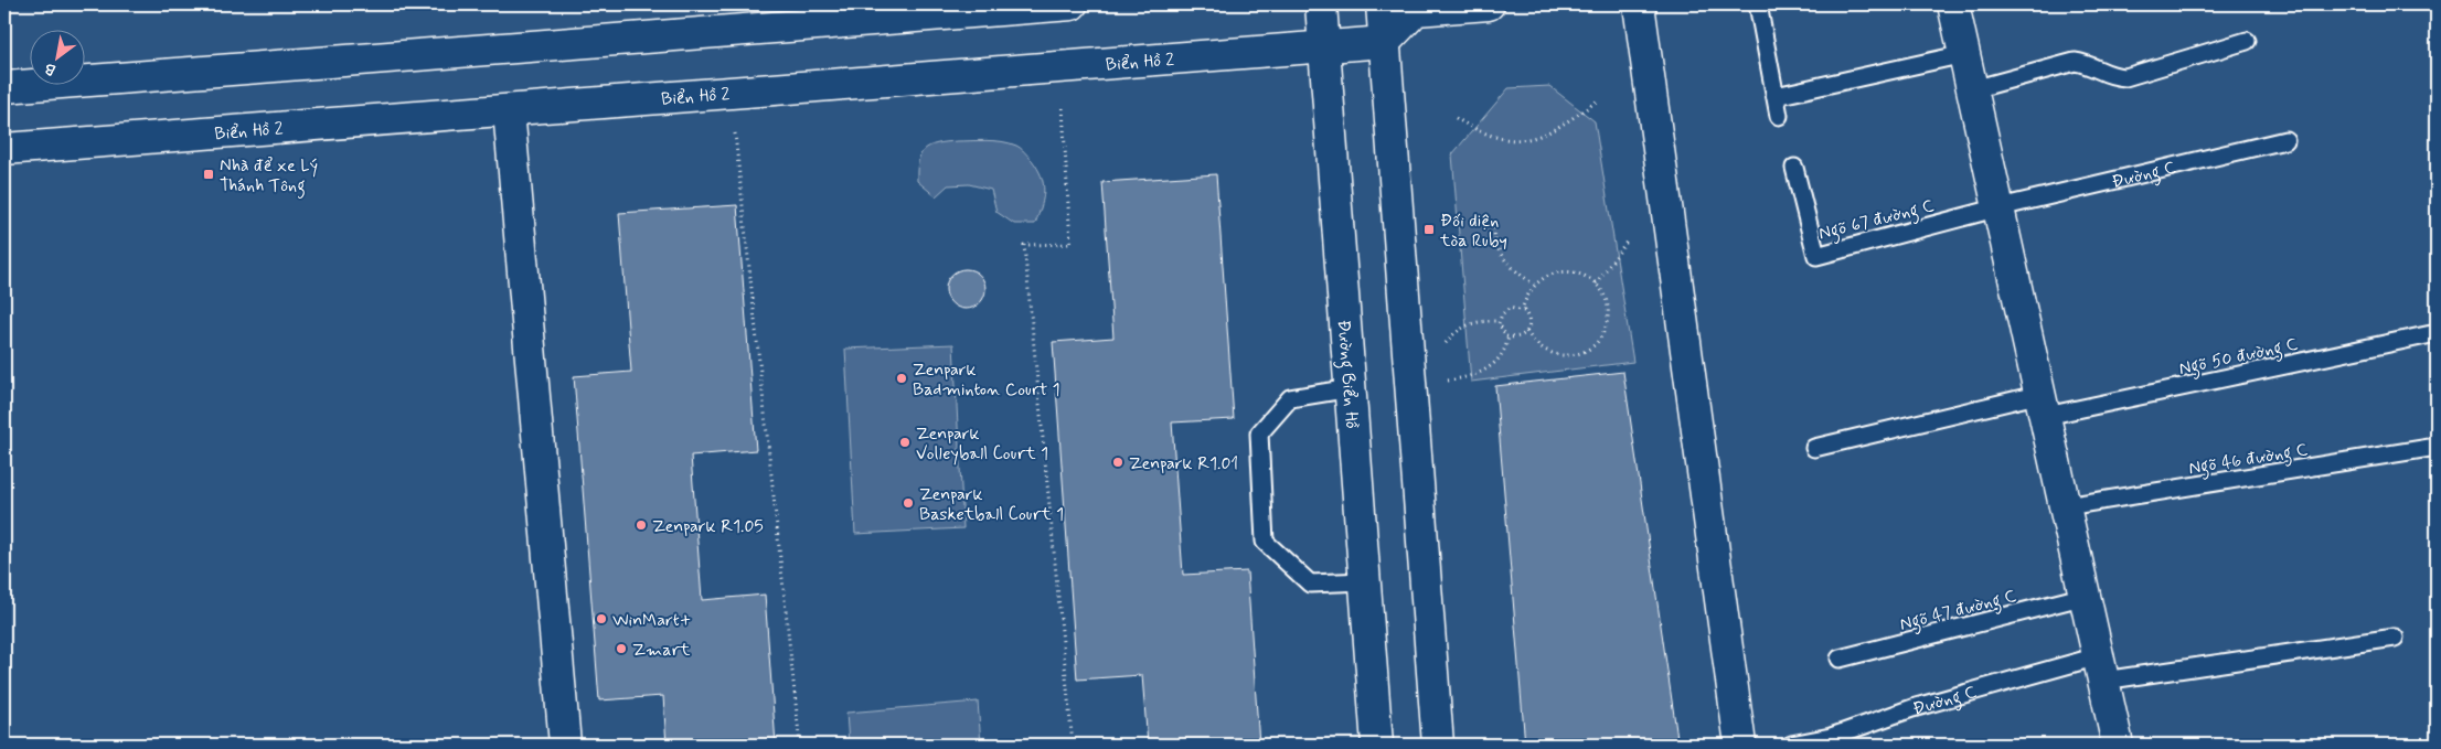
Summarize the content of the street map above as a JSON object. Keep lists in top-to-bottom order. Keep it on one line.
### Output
{"streets":{"street":["Biển Hồ 2","Đường Biển Hồ"],"lane":["Đường C","Ngõ 67 đường C","Ngõ 50 đường C","Ngõ 46 đường C","Ngõ 47 đường C"]},"crossings":[["Biển Hồ 2","Đường Biển Hồ"],["Đường C","Ngõ 67 đường C"]],"places":{"transit":["Nhà để xe Lý Thánh Tông","Đối diện tòa Ruby"],"other":["Zenpark Badminton Court 1","Zenpark Volleyball Court 1","Zenpark R1.01","Zenpark Basketball Court 1","Zenpark R1.05","WinMart+","Zmart"]},"north":"bottom left"}
